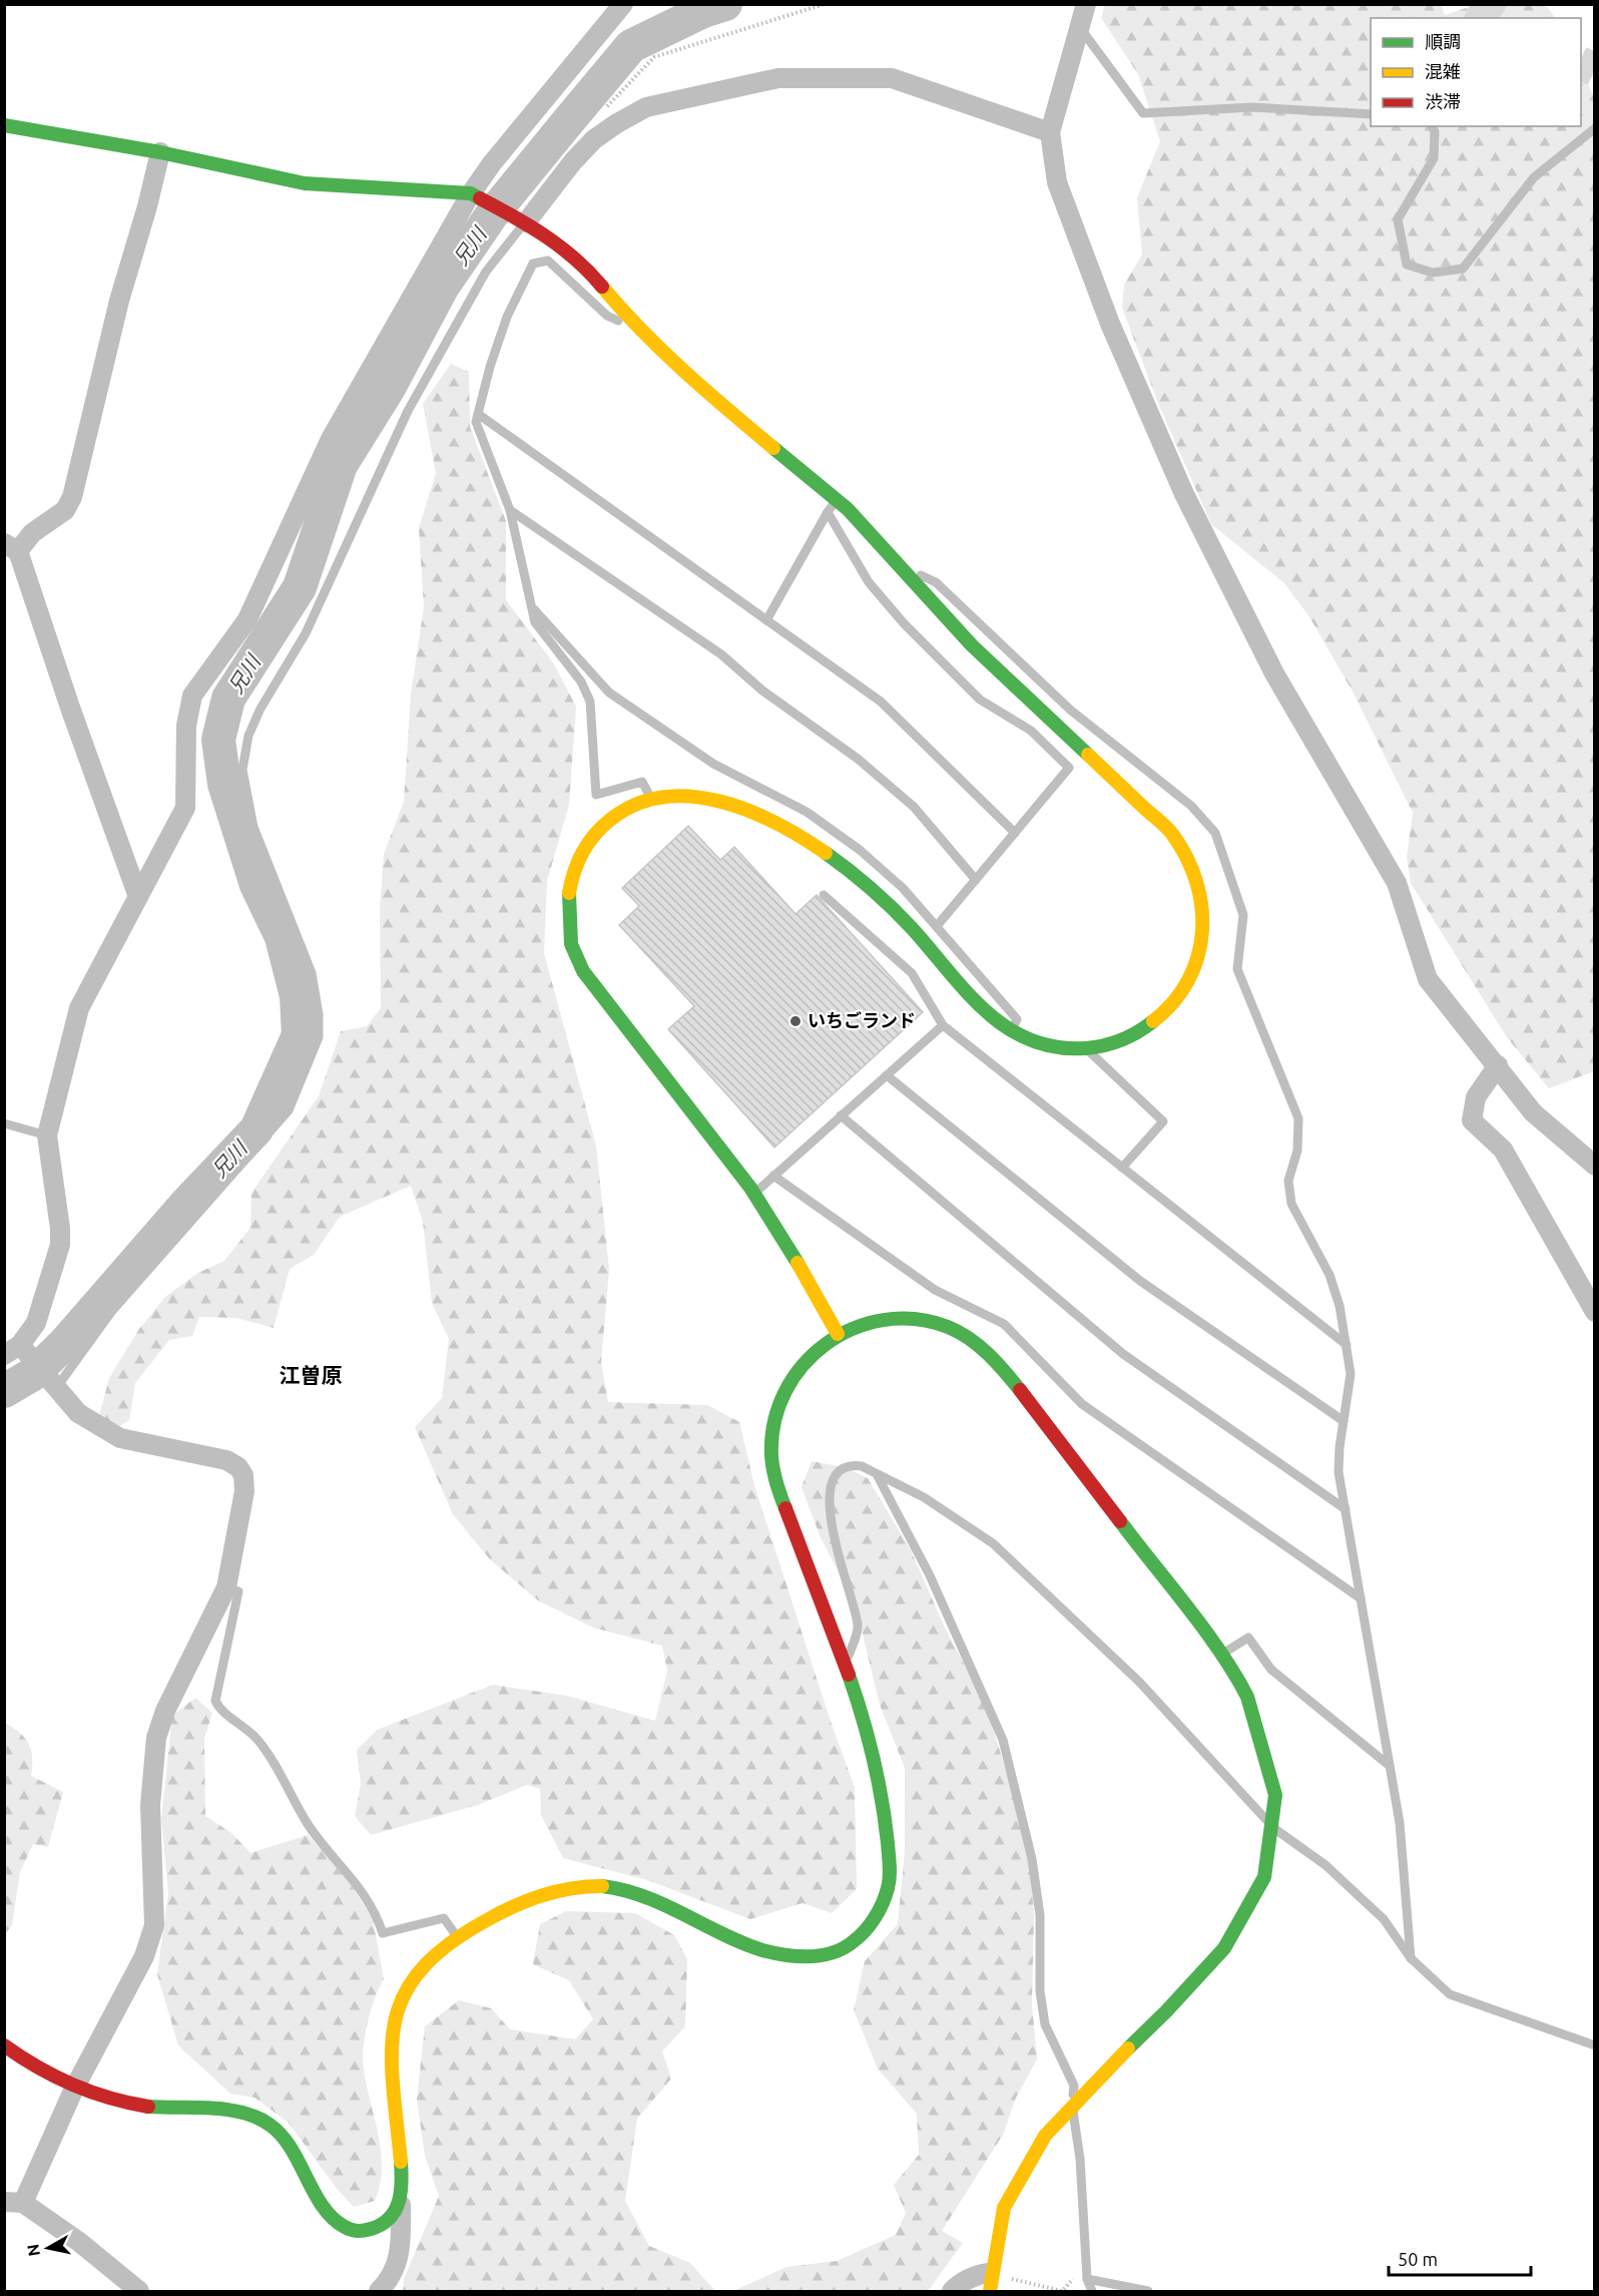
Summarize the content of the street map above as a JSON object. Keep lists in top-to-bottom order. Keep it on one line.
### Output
{"districts":["江曽原"],"water":["兄川"],"places":["いちごランド"],"legend":["順調","混雑","渋滞"],"scale_bar":"50 m","north":"left"}
